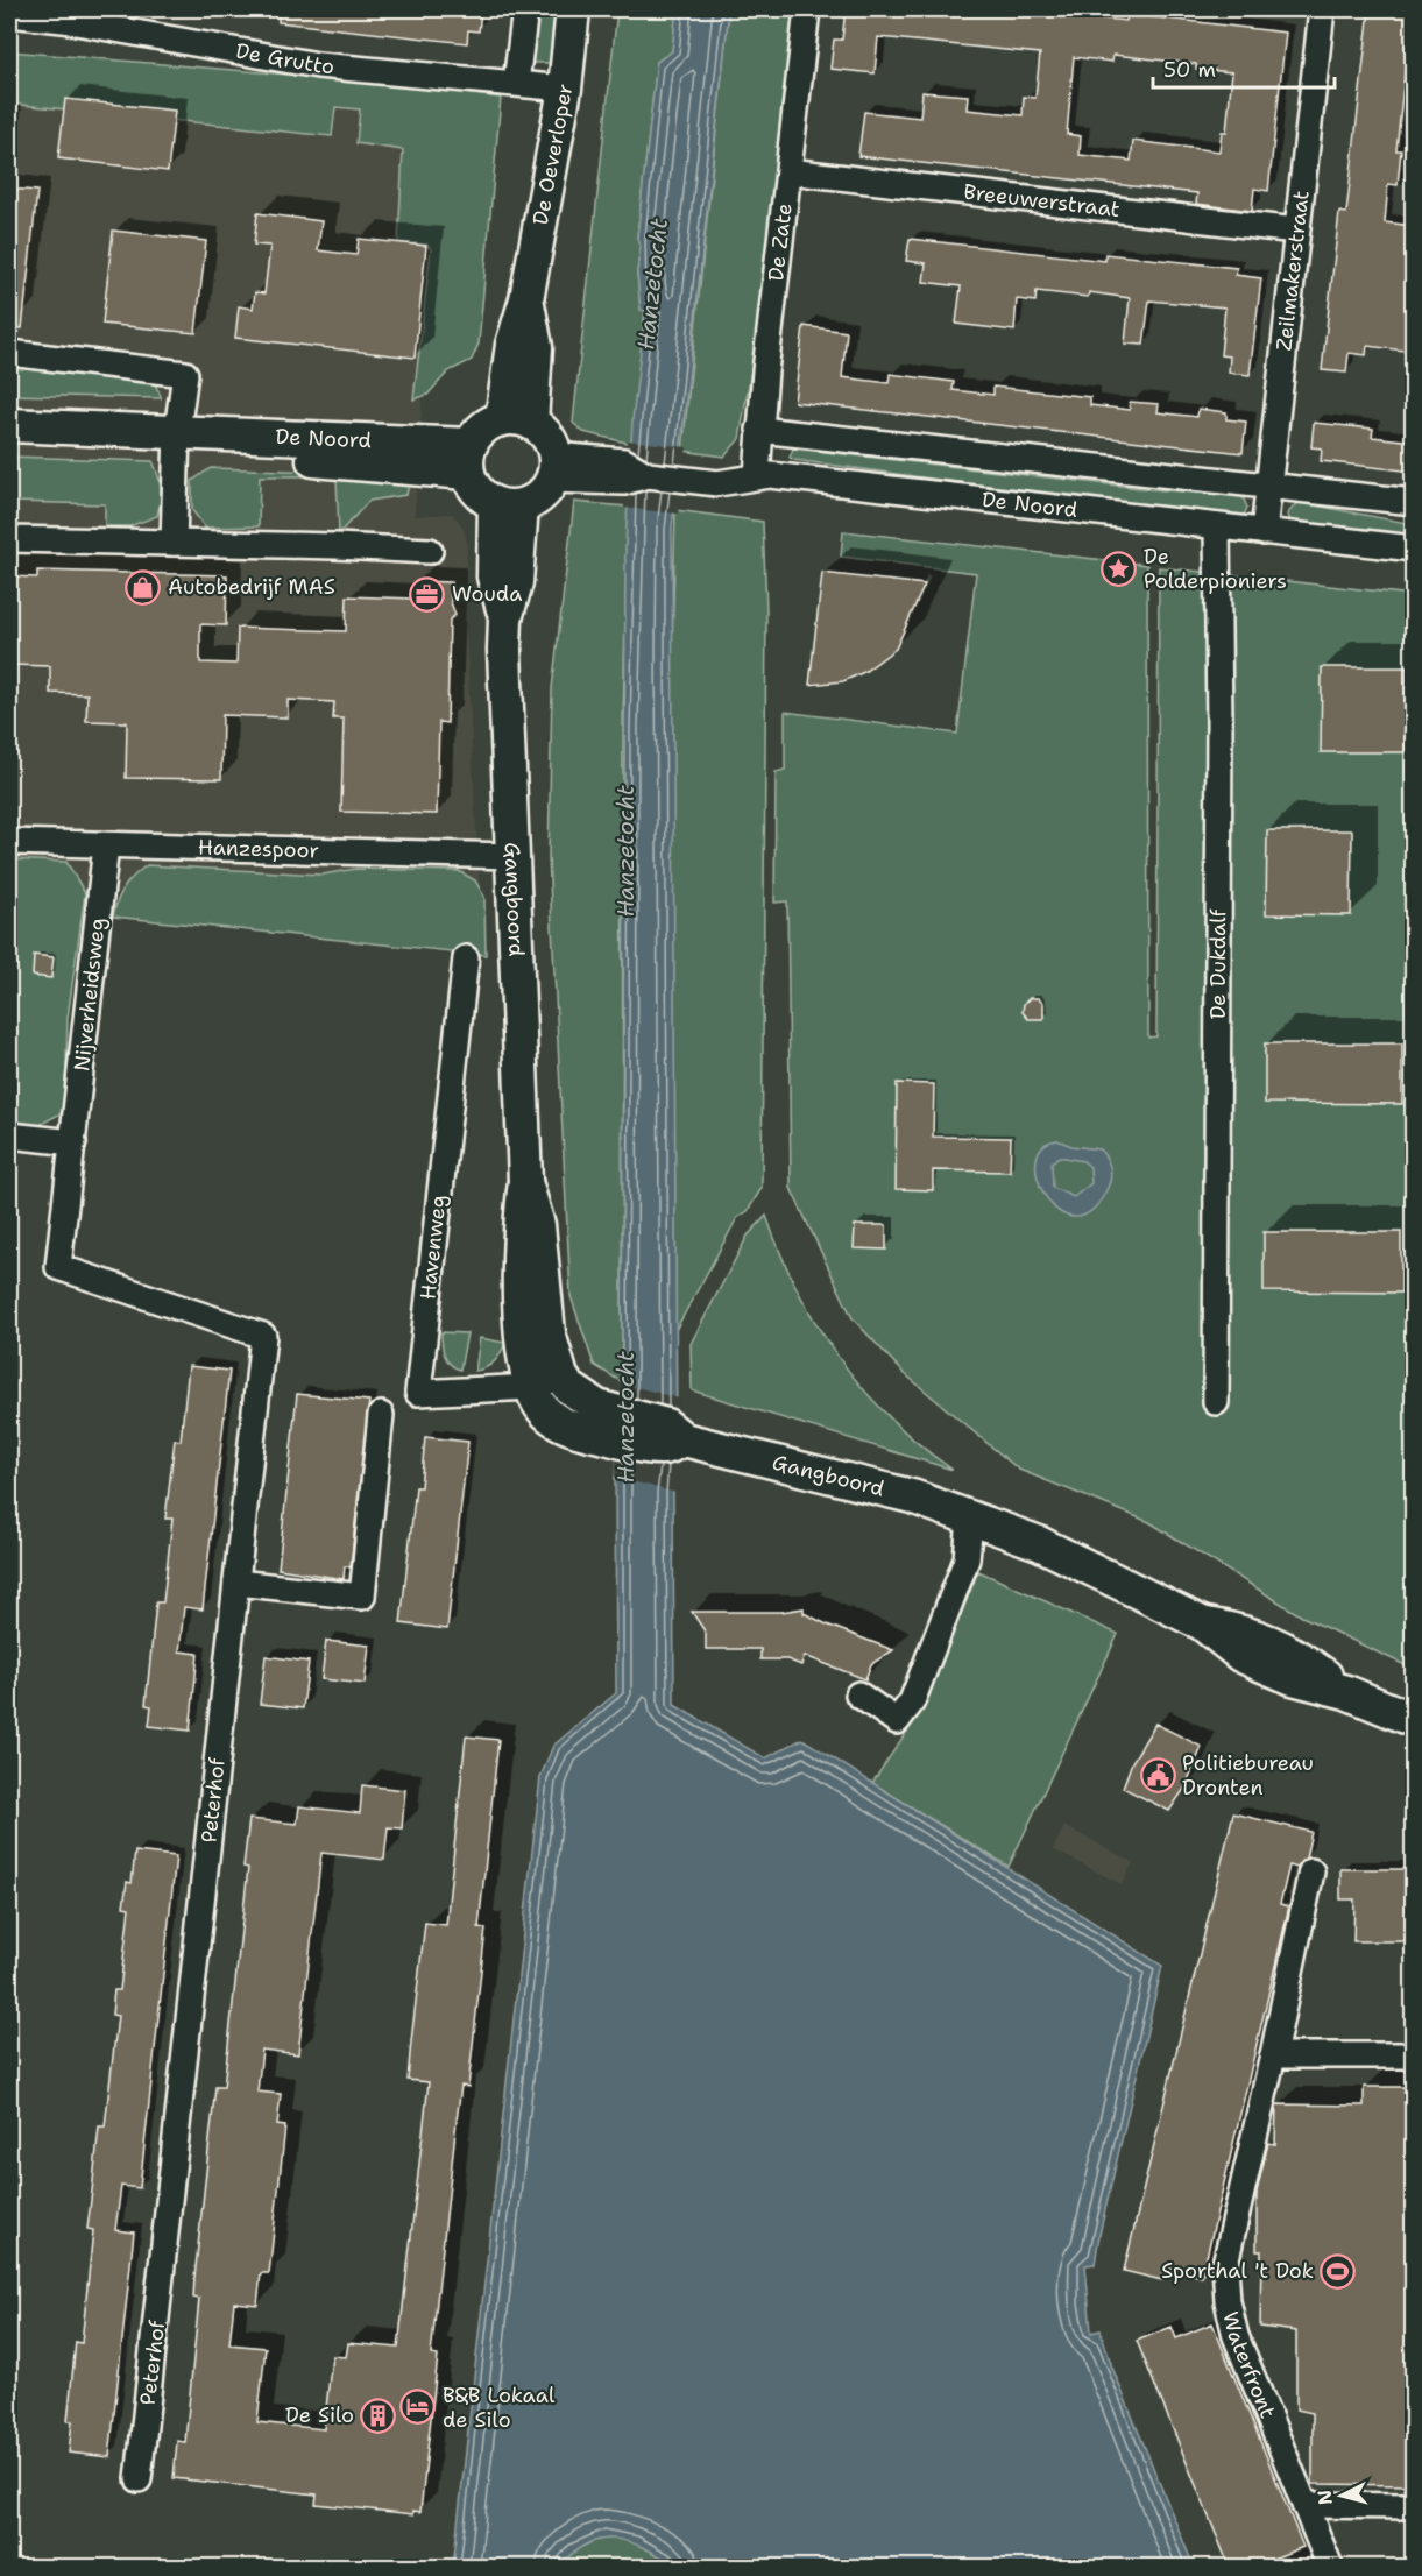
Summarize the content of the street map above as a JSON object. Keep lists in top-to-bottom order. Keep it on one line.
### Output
{"streets":{"main road":["De Oeverloper","De Noord","Gangboord"],"street":["De Grutto","Breeuwerstraat","De Zate","Zeilmakerstraat","Hanzespoor","De Dukdalf","Nijverheidsweg","Havenweg","Peterhof","Waterfront"]},"crossings":[["De Grutto","De Oeverloper"],["De Oeverloper","De Noord"],["De Oeverloper","Gangboord"],["Breeuwerstraat","De Zate"],["Breeuwerstraat","Zeilmakerstraat"],["De Zate","De Noord"],["Zeilmakerstraat","De Noord"],["De Noord","Gangboord"],["De Noord","De Dukdalf"],["Hanzespoor","Gangboord"],["Hanzespoor","Nijverheidsweg"],["Gangboord","Havenweg"],["Nijverheidsweg","Peterhof"]],"water":["Hanzetocht"],"places":{"place":["De Polderpioniers"],"shop":["Autobedrijf MAS"],"office":["Wouda"],"public building":["Politiebureau Dronten"],"sports":["Sporthal 't Dok"],"hotel":["B&B Lokaal de Silo"],"building":["De Silo"]},"scale_bar":"50 m","north":"left"}
